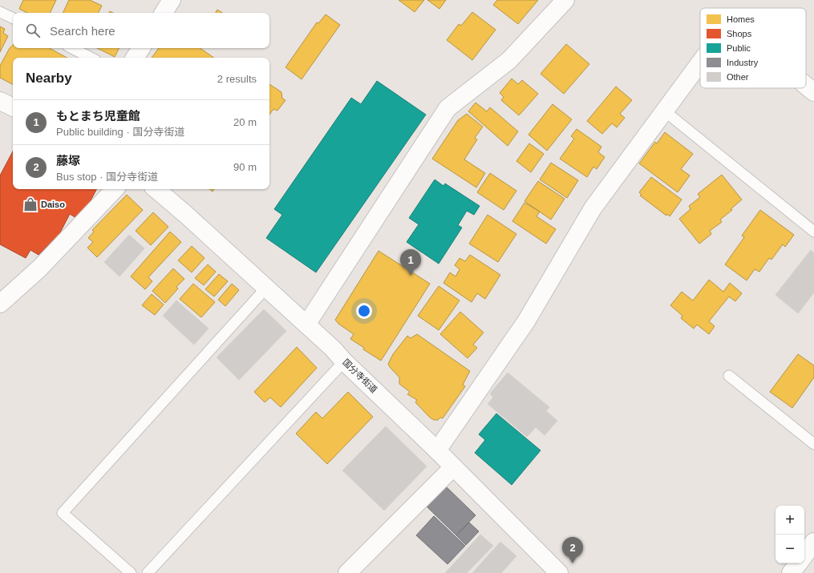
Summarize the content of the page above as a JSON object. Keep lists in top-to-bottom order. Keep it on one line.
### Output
{"streets":{"street":["国分寺街道"]},"places":{"shop":["Daiso"]},"legend":["Homes","Shops","Public","Industry","Other"],"page":{"search":"Search here","heading":["Nearby","2 results"],"list":[{"mark":"1","name":"もとまち児童館","note":"Public building · 国分寺街道","value":"20 m"},{"mark":"2","name":"藤塚","note":"Bus stop · 国分寺街道","value":"90 m"}],"pins":["1","2"],"map_buttons":["+","−"]}}
